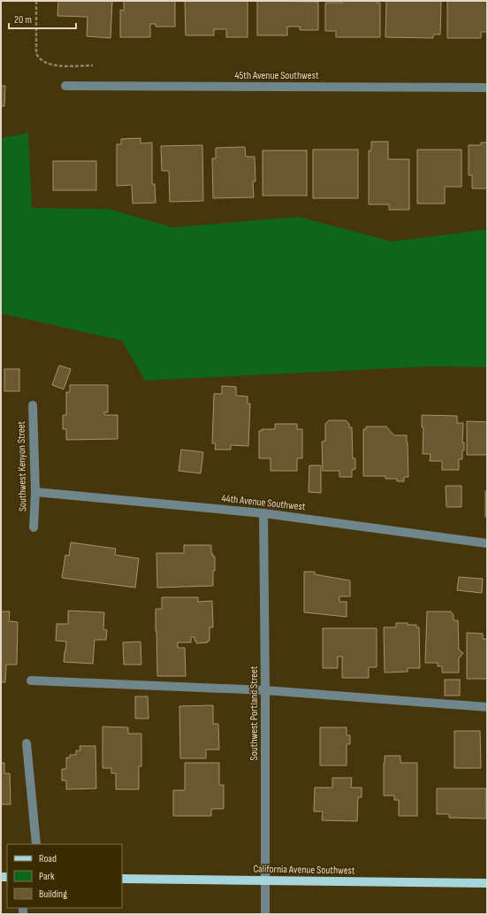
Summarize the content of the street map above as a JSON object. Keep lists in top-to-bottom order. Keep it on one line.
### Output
{"streets":{"main road":["California Avenue Southwest"],"street":["45th Avenue Southwest","Southwest Kenyon Street","44th Avenue Southwest","Southwest Portland Street"]},"crossings":[["Southwest Kenyon Street","44th Avenue Southwest"],["44th Avenue Southwest","Southwest Portland Street"],["Southwest Portland Street","California Avenue Southwest"]],"legend":["Road","Park","Building"],"scale_bar":"20 m"}
